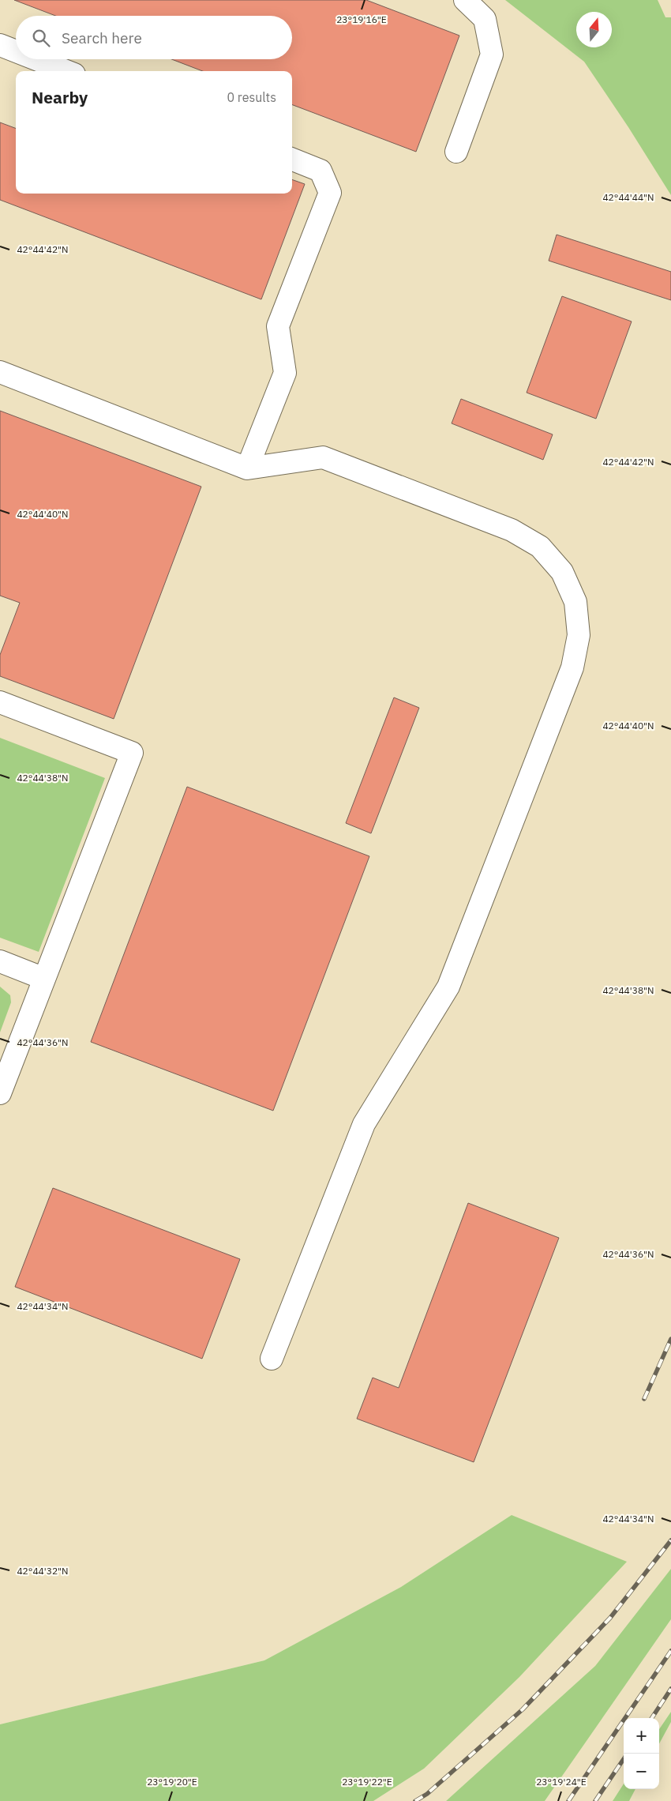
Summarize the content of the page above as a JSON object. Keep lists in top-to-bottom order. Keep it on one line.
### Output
{"north":"top","page":{"search":"Search here","heading":["Nearby","0 results"],"map_buttons":["+","−"]},"coordinates":["23°19'16\"E","42°44'44\"N","42°44'42\"N","42°44'40\"N","42°44'38\"N","42°44'36\"N","42°44'34\"N","42°44'32\"N","23°19'20\"E","23°19'22\"E","23°19'24\"E"]}
